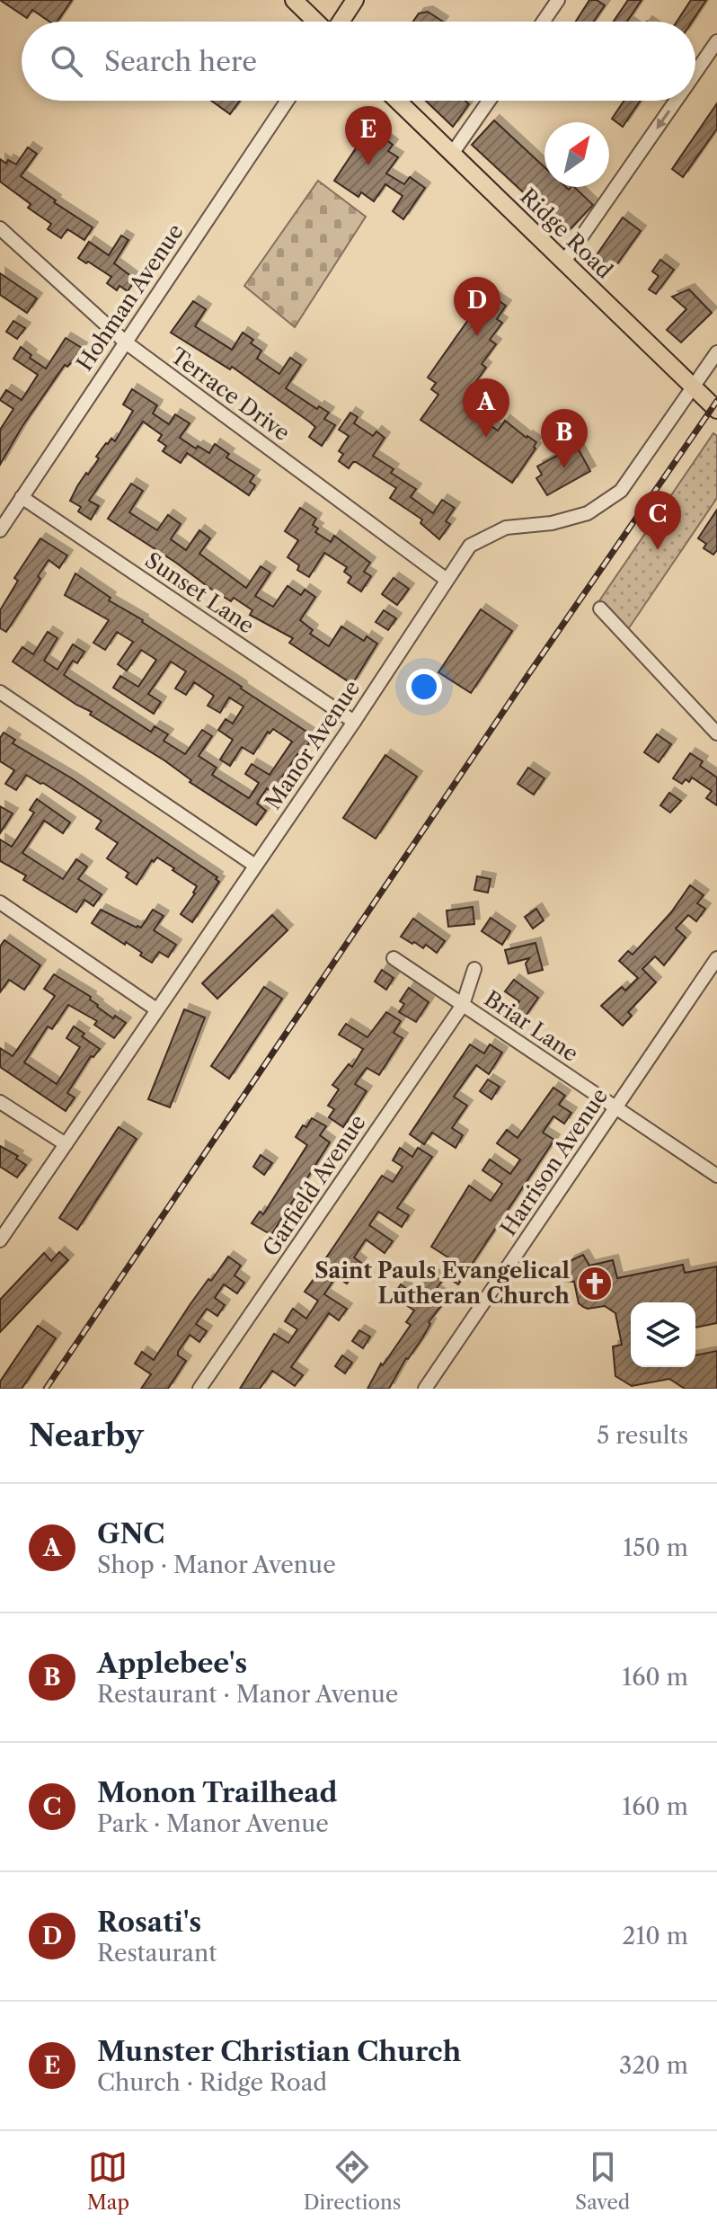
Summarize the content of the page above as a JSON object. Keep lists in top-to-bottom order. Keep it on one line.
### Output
{"streets":{"main road":["Ridge Road"],"street":["Hohman Avenue","Terrace Drive","Sunset Lane","Manor Avenue","Briar Lane","Harrison Avenue","Garfield Avenue"]},"crossings":[["Ridge Road","Manor Avenue"],["Hohman Avenue","Terrace Drive"],["Hohman Avenue","Sunset Lane"],["Terrace Drive","Manor Avenue"],["Sunset Lane","Manor Avenue"],["Briar Lane","Harrison Avenue"],["Briar Lane","Garfield Avenue"]],"places":{"church":["Saint Pauls Evangelical Lutheran Church"]},"north":"top right","page":{"search":"Search here","pins":["E","D","A","B","C"],"heading":["Nearby","5 results"],"list":[{"mark":"A","name":"GNC","note":"Shop · Manor Avenue","value":"150 m"},{"mark":"B","name":"Applebee's","note":"Restaurant · Manor Avenue","value":"160 m"},{"mark":"C","name":"Monon Trailhead","note":"Park · Manor Avenue","value":"160 m"},{"mark":"D","name":"Rosati's","note":"Restaurant","value":"210 m"},{"mark":"E","name":"Munster Christian Church","note":"Church · Ridge Road","value":"320 m"}],"nav":["Map","Directions","Saved"]}}
